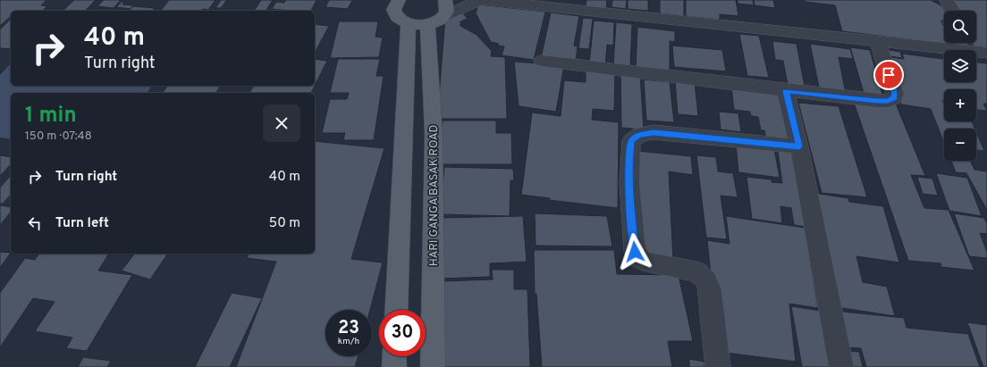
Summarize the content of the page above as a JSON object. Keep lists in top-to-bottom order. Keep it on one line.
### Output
{"streets":{"main road":["HARI GANGA BASAK ROAD"]},"page":{"map_buttons":["+","−"],"turn":["40 m","Turn right"],"heading":["1 min","150 m · 07:48"],"list":[{"name":"Turn right","value":"40 m"},{"name":"Turn left","value":"50 m"}],"speed":"23 km/h","limit":"30"}}
